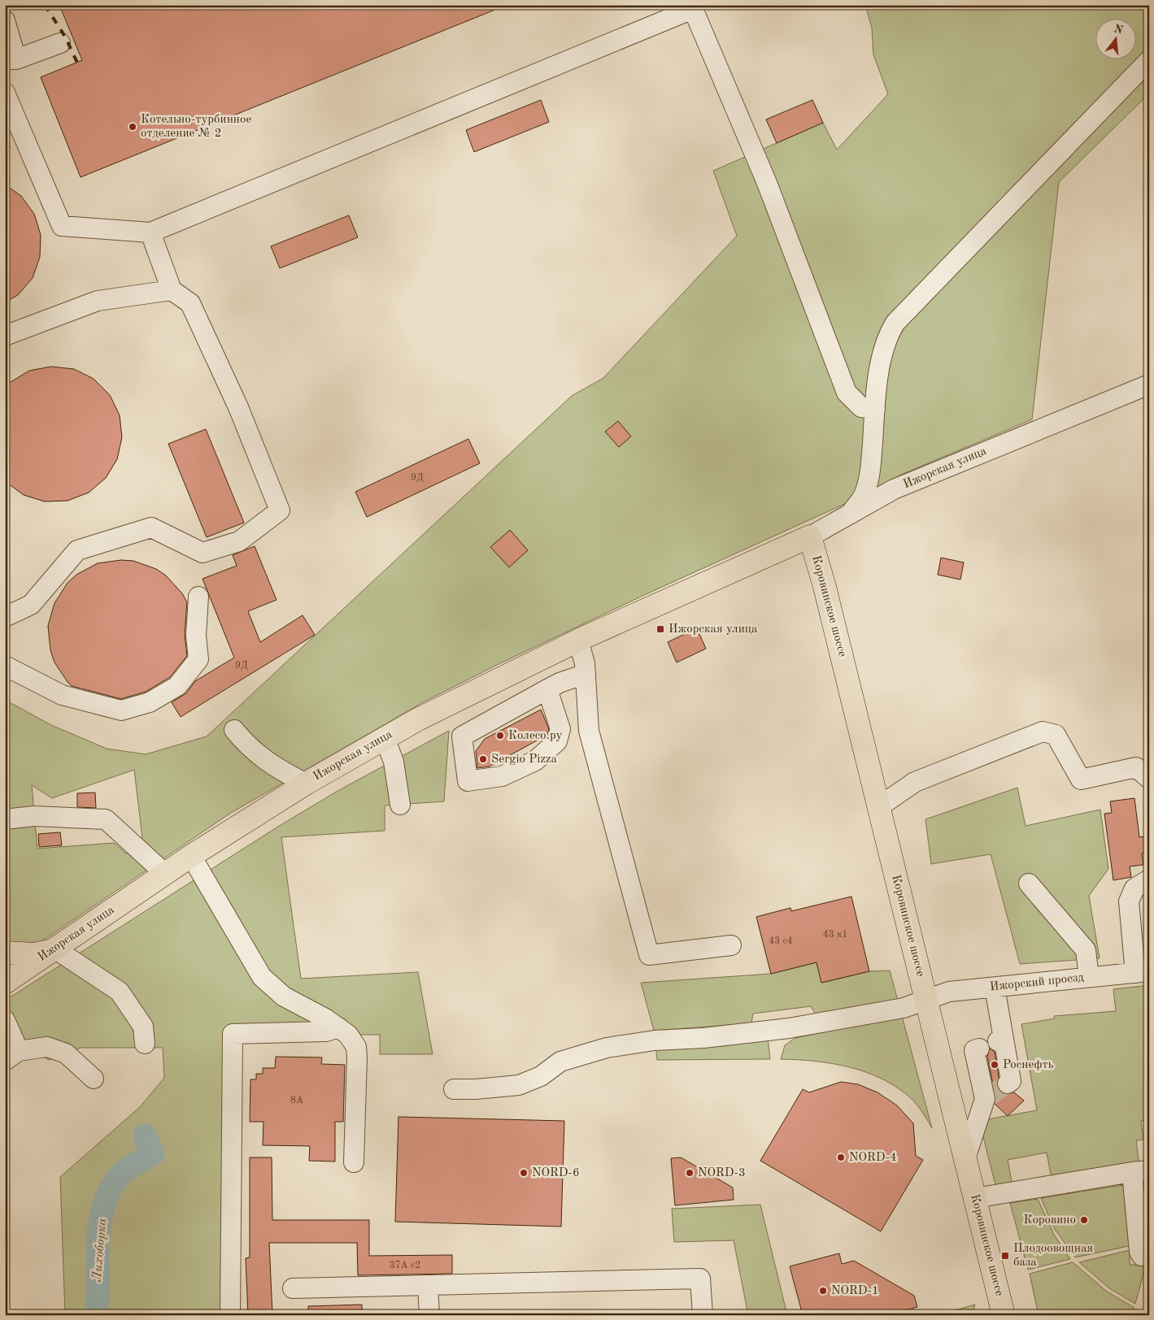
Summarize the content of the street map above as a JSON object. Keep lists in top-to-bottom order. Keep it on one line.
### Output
{"streets":{"main road":["Ижорская улица","Коровинское шоссе"],"street":["Ижорский проезд"]},"crossings":[["Ижорская улица","Коровинское шоссе"],["Коровинское шоссе","Ижорский проезд"]],"water":["Лихоборка"],"places":{"other":["Котельно-турбинное отделение № 2","Колесо.ру","Sergio Pizza","Роснефть","NORD-4","NORD-6","NORD-3","Коровино","NORD-1"],"transit":["Ижорская улица","Плодоовощная база"]},"house_numbers":["9Д","9Д","43 к1","43 с4","8А","37А с2"],"north":"top"}
